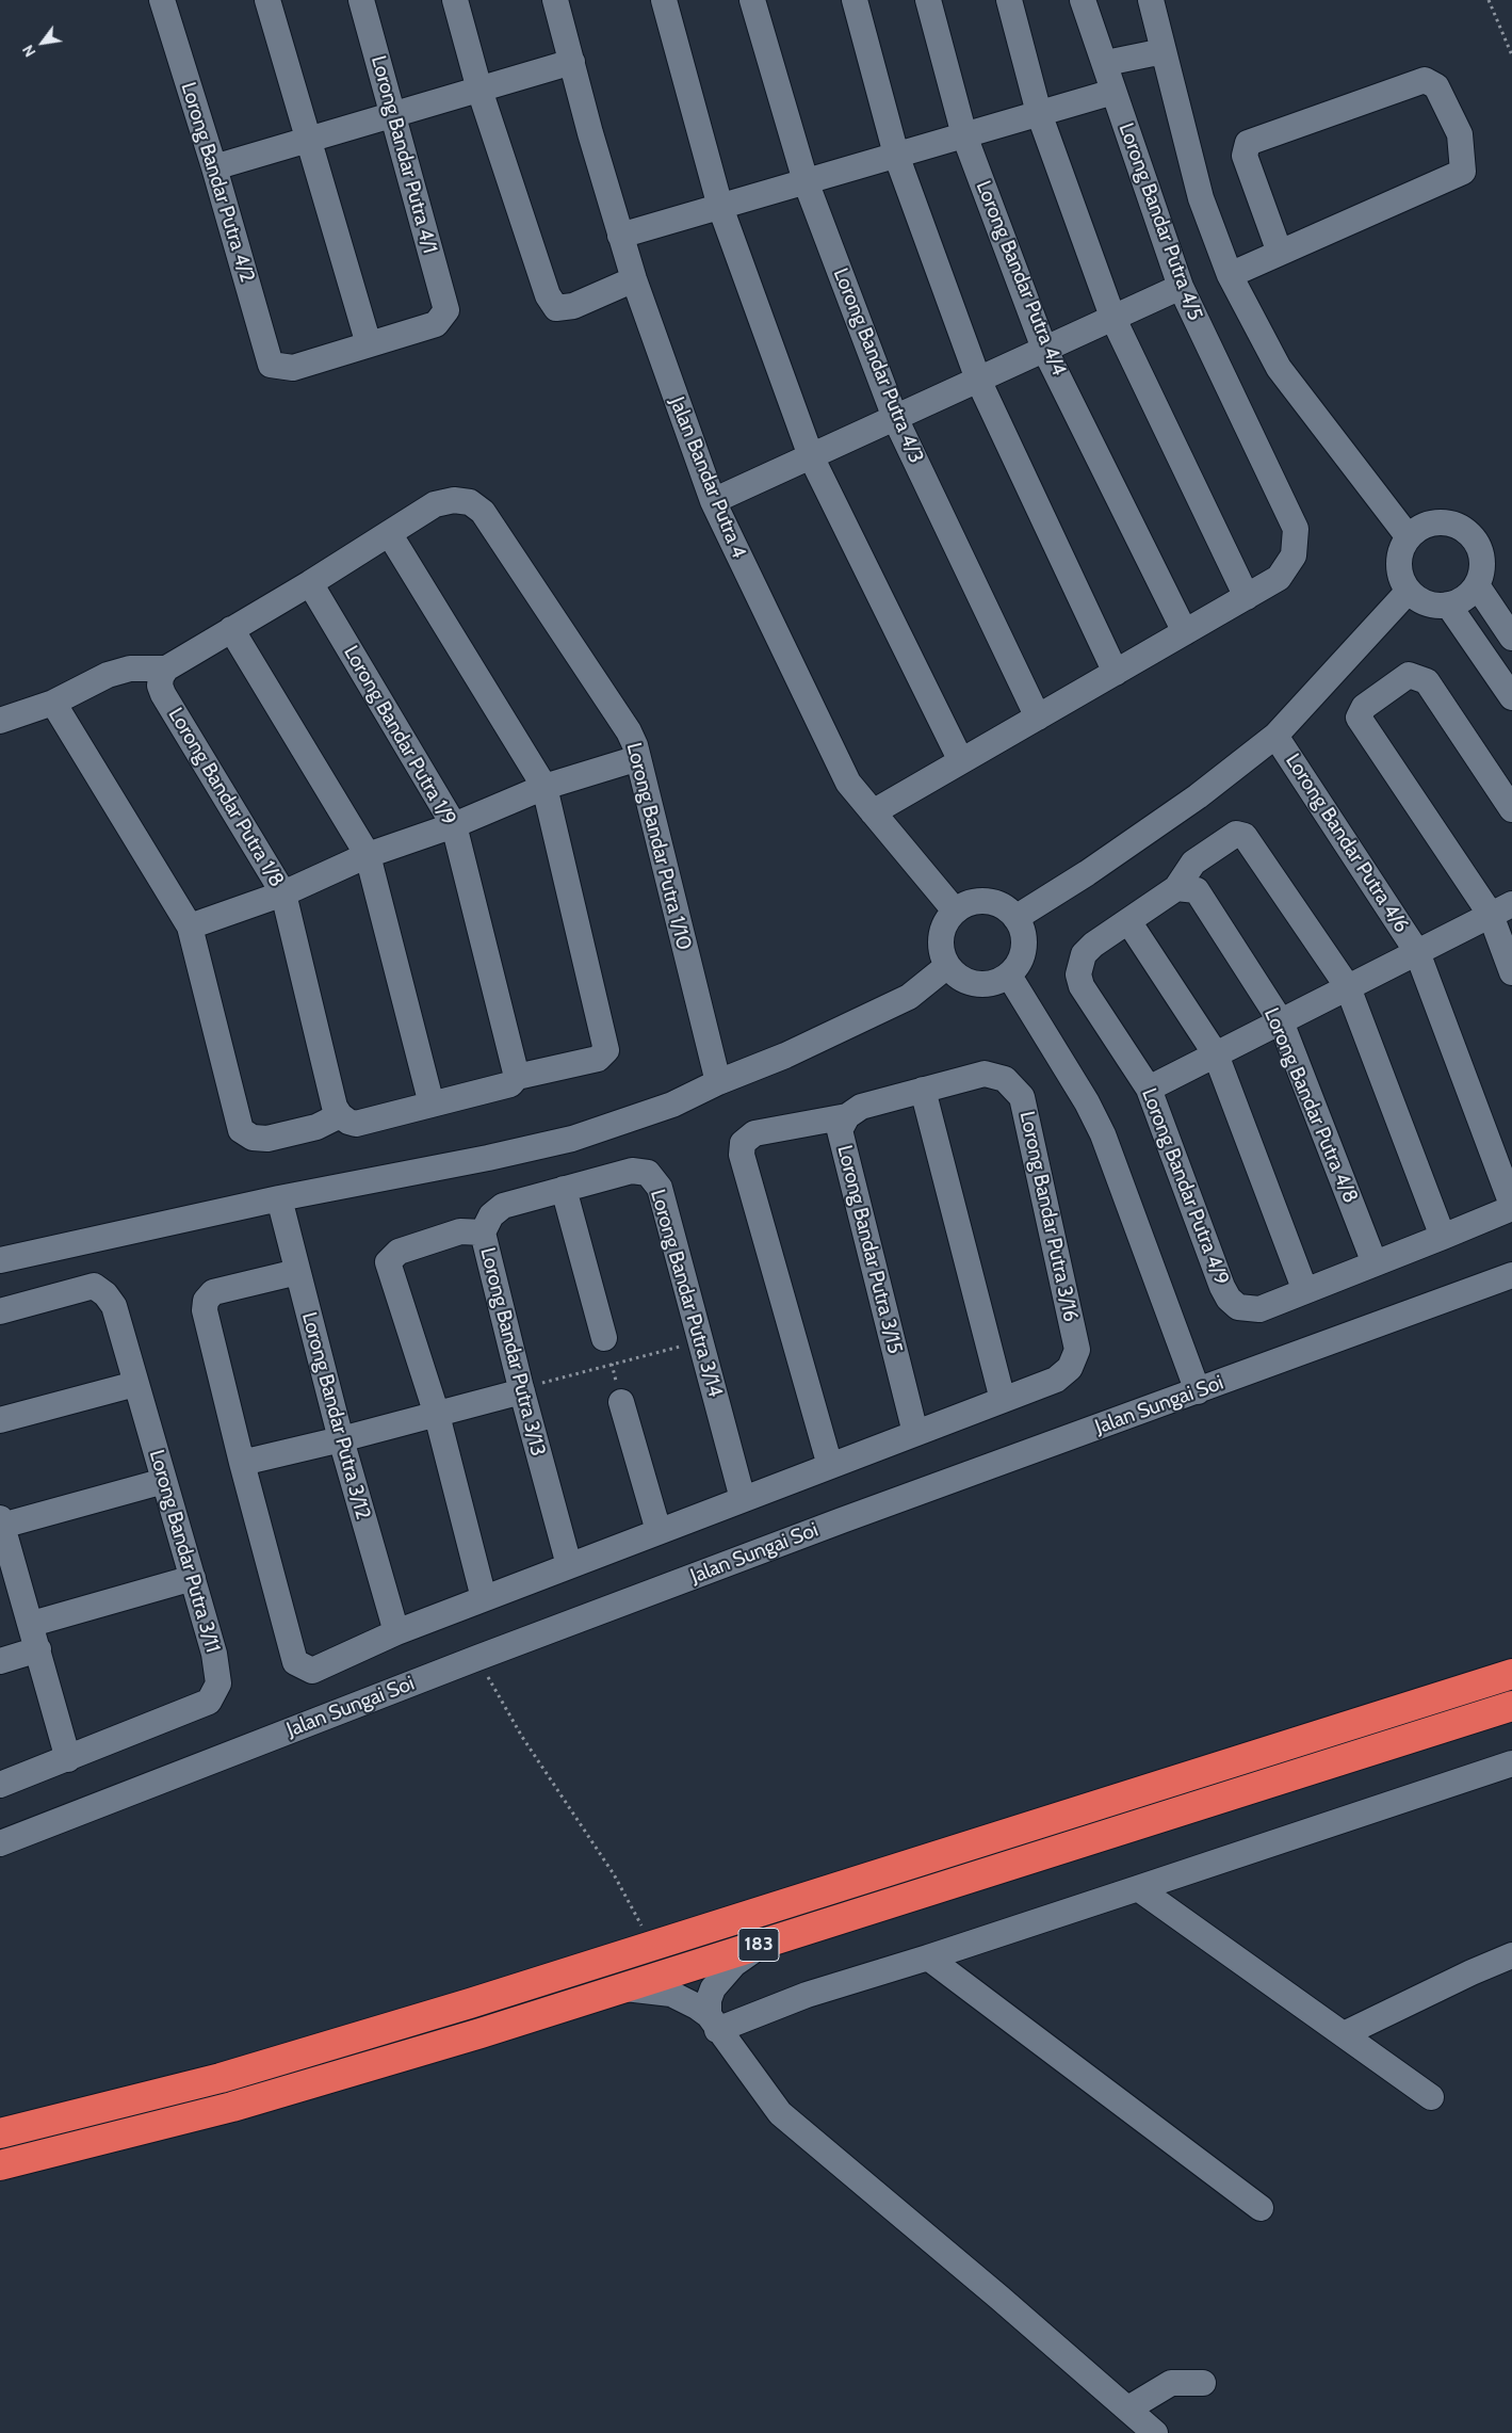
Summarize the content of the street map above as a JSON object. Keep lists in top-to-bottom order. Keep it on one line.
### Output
{"streets":{"highway":["183"],"street":["Lorong Bandar Putra 4/1","Lorong Bandar Putra 4/2","Lorong Bandar Putra 4/5","Lorong Bandar Putra 4/4","Lorong Bandar Putra 4/3","Jalan Bandar Putra 4","Lorong Bandar Putra 1/9","Lorong Bandar Putra 1/8","Lorong Bandar Putra 4/6","Lorong Bandar Putra 1/10","Lorong Bandar Putra 4/8","Lorong Bandar Putra 4/9","Lorong Bandar Putra 3/16","Lorong Bandar Putra 3/15","Lorong Bandar Putra 3/14","Lorong Bandar Putra 3/13","Jalan Sungai Soi","Lorong Bandar Putra 3/12","Lorong Bandar Putra 3/11"]},"crossings":[["Lorong Bandar Putra 4/1","Lorong Bandar Putra 4/2"],["Lorong Bandar Putra 3/16","Lorong Bandar Putra 3/15"],["Lorong Bandar Putra 3/14","Lorong Bandar Putra 3/13"]],"north":"bottom left"}
